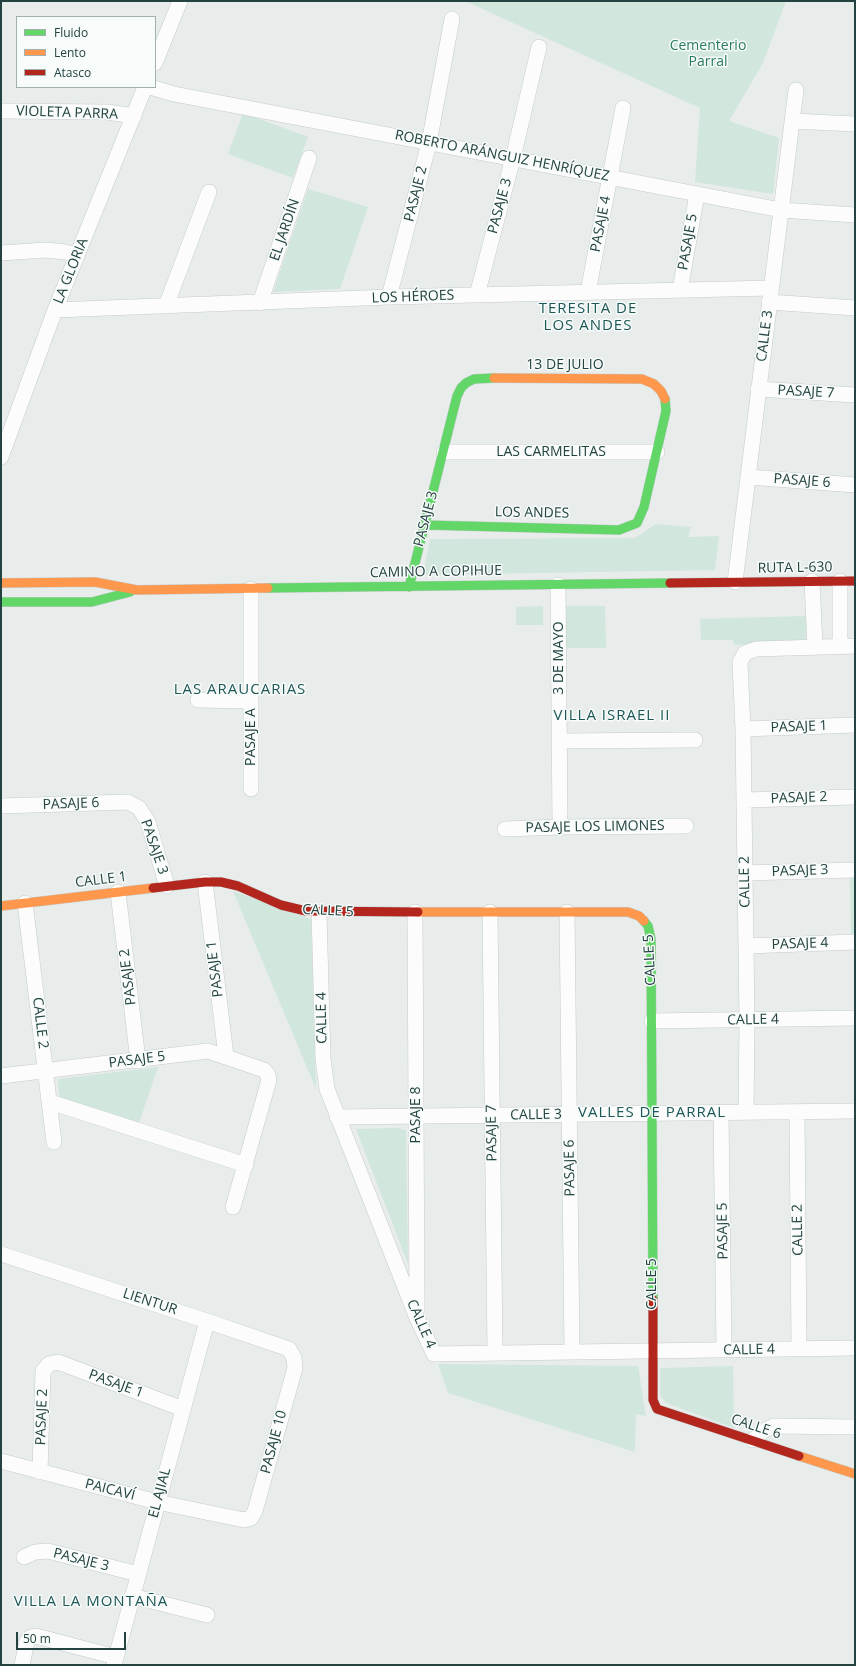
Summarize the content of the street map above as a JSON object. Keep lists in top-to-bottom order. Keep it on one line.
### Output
{"streets":{"street":["VIOLETA PARRA","ROBERTO ARÁNGUIZ HENRÍQUEZ","PASAJE 2","PASAJE 3","PASAJE 4","EL JARDÍN","PASAJE 5","LA GLORIA","LOS HÉROES","CALLE 3","13 DE JULIO","PASAJE 7","LAS CARMELITAS","PASAJE 6","LOS ANDES","RUTA L-630","CAMINO A COPIHUE","3 DE MAYO","PASAJE 1","PASAJE A","PASAJE LOS LIMONES","CALLE 1","CALLE 2","CALLE 5","CALLE 4","PASAJE 8","LIENTUR","CALLE 6","PASAJE 10","PAICAVÍ","EL AJIAL"]},"crossings":[["VIOLETA PARRA","LA GLORIA"],["ROBERTO ARÁNGUIZ HENRÍQUEZ","PASAJE 2"],["ROBERTO ARÁNGUIZ HENRÍQUEZ","PASAJE 3"],["ROBERTO ARÁNGUIZ HENRÍQUEZ","PASAJE 4"],["ROBERTO ARÁNGUIZ HENRÍQUEZ","PASAJE 5"],["ROBERTO ARÁNGUIZ HENRÍQUEZ","CALLE 3"],["PASAJE 2","PASAJE 5"],["PASAJE 2","LOS HÉROES"],["PASAJE 2","PASAJE 1"],["PASAJE 2","CALLE 1"],["PASAJE 2","CALLE 2"],["PASAJE 2","PAICAVÍ"],["PASAJE 3","LOS HÉROES"],["PASAJE 3","13 DE JULIO"],["PASAJE 3","LAS CARMELITAS"],["PASAJE 3","PASAJE 6"],["PASAJE 3","LOS ANDES"],["PASAJE 3","CAMINO A COPIHUE"],["PASAJE 3","CALLE 1"],["PASAJE 3","CALLE 2"],["PASAJE 3","EL AJIAL"],["PASAJE 4","LOS HÉROES"],["PASAJE 4","CALLE 2"],["EL JARDÍN","LOS HÉROES"],["PASAJE 5","LOS HÉROES"],["PASAJE 5","CALLE 3"],["PASAJE 5","PASAJE 1"],["PASAJE 5","CALLE 2"],["PASAJE 5","CALLE 4"],["LA GLORIA","LOS HÉROES"],["LOS HÉROES","CALLE 3"],["CALLE 3","PASAJE 7"],["CALLE 3","PASAJE 6"],["CALLE 3","RUTA L-630"],["CALLE 3","CAMINO A COPIHUE"],["CALLE 3","CALLE 2"],["CALLE 3","CALLE 5"],["CALLE 3","CALLE 4"],["CALLE 3","PASAJE 8"],["13 DE JULIO","LAS CARMELITAS"],["13 DE JULIO","LOS ANDES"],["PASAJE 7","CALLE 5"],["PASAJE 7","CALLE 4"],["LAS CARMELITAS","LOS ANDES"],["PASAJE 6","CALLE 5"],["PASAJE 6","CALLE 4"],["RUTA L-630","CAMINO A COPIHUE"],["CAMINO A COPIHUE","3 DE MAYO"],["CAMINO A COPIHUE","PASAJE A"],["3 DE MAYO","PASAJE LOS LIMONES"],["PASAJE 1","CALLE 1"],["PASAJE 1","CALLE 2"],["PASAJE 1","CALLE 5"],["PASAJE 1","EL AJIAL"],["CALLE 1","CALLE 2"],["CALLE 1","CALLE 5"],["CALLE 2","CALLE 4"],["CALLE 5","CALLE 4"],["CALLE 5","PASAJE 8"],["CALLE 5","CALLE 6"],["CALLE 4","PASAJE 8"],["LIENTUR","PASAJE 10"],["LIENTUR","EL AJIAL"],["PASAJE 10","PAICAVÍ"],["PAICAVÍ","EL AJIAL"]],"districts":["TERESITA DE LOS ANDES","LAS ARAUCARIAS","VILLA ISRAEL II","VALLES DE PARRAL","VILLA LA MONTAÑA"],"parks":["Cementerio Parral"],"legend":["Fluido","Lento","Atasco"],"scale_bar":"50 m"}
